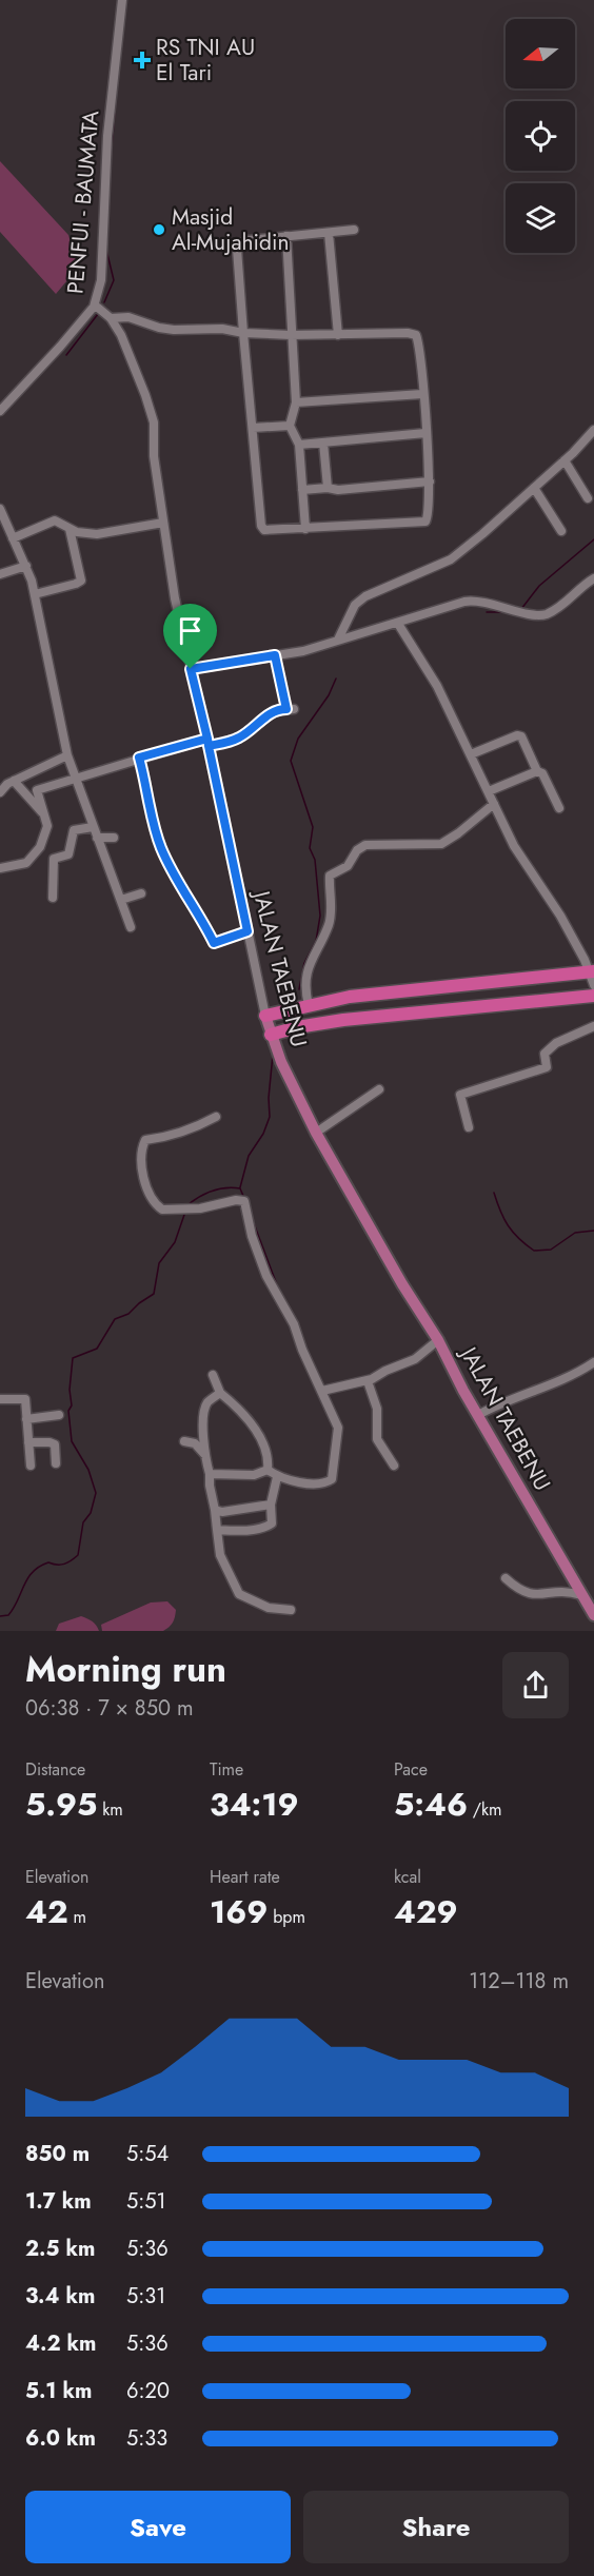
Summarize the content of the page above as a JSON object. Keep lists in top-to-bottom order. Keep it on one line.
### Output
{"streets":{"main road":["JALAN TAEBENU"],"street":["PENFUI - BAUMATA"]},"crossings":[["PENFUI - BAUMATA","JALAN TAEBENU"]],"places":{"health":["RS TNI AU El Tari"],"other":["Masjid Al-Mujahidin"]},"north":"left","page":{"heading":["Morning run","06:38 · 7 × 850 m"],"stats":[["Distance","5.95 km"],["Time","34:19"],["Pace","5:46 /km"],["Elevation","42 m"],["Heart rate","169 bpm"],["kcal","429"]],"chart":["Elevation","112–118 m"],"list":[{"name":"850 m","note":"5:54"},{"name":"1.7 km","note":"5:51"},{"name":"2.5 km","note":"5:36"},{"name":"3.4 km","note":"5:31"},{"name":"4.2 km","note":"5:36"},{"name":"5.1 km","note":"6:20"},{"name":"6.0 km","note":"5:33"}],"buttons":["Save","Share"]}}
